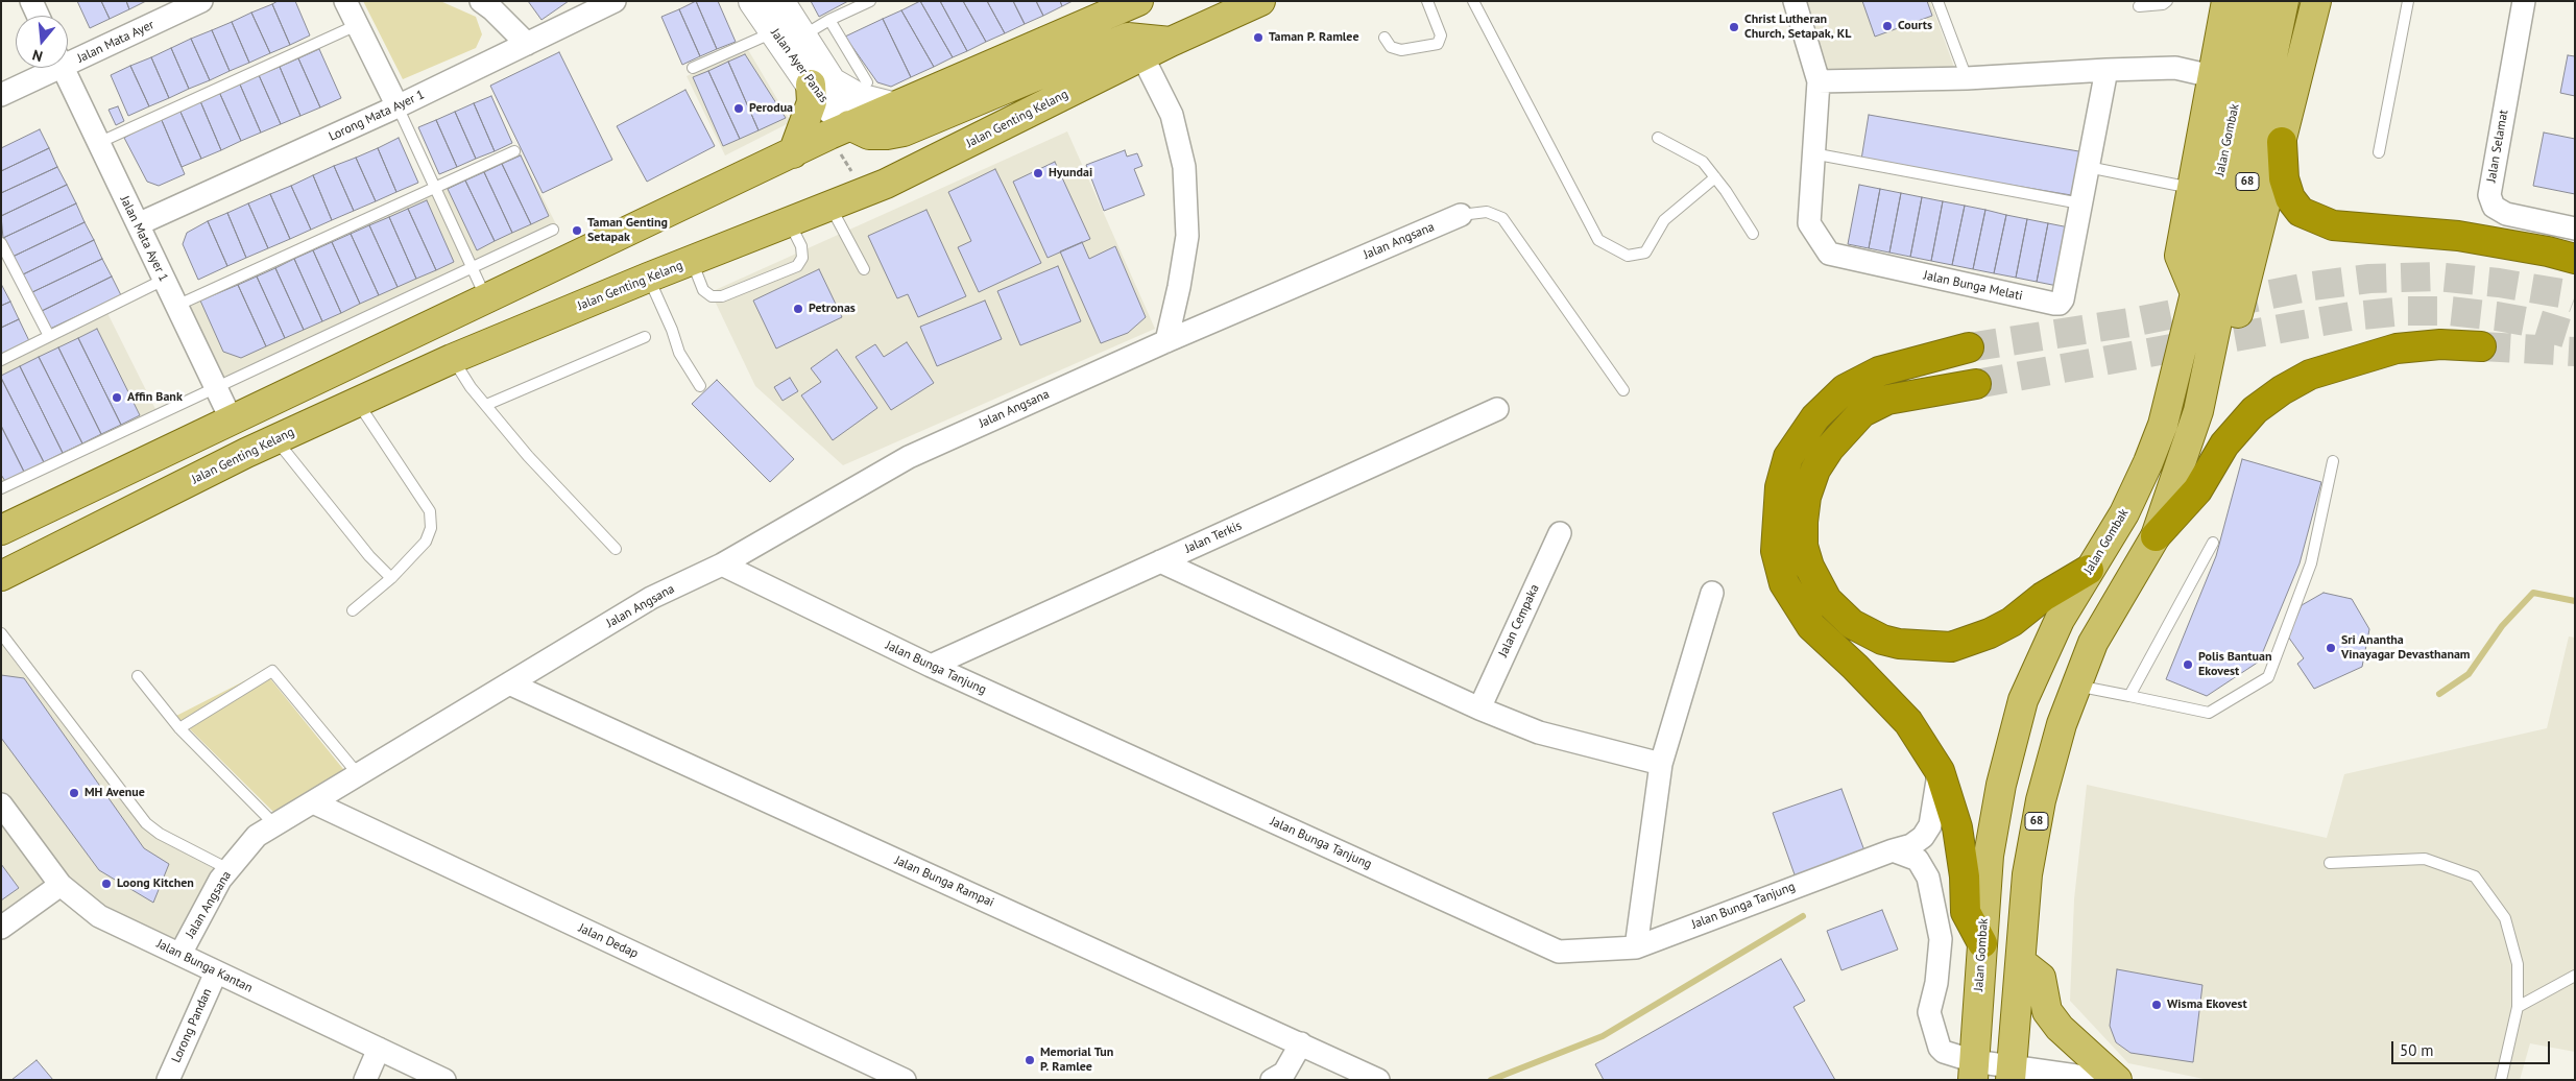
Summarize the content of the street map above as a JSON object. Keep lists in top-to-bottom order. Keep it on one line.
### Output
{"streets":{"main road":["Jalan Genting Kelang","Jalan Gombak","68"],"street":["Jalan Mata Ayer","Jalan Ayer Panas","Lorong Mata Ayer 1","Jalan Selamat","Jalan Mata Ayer 1","Jalan Angsana","Jalan Bunga Melati","Jalan Terkis","Jalan Cempaka","Jalan Bunga Tanjung","Jalan Bunga Rampai","Jalan Dedap","Jalan Bunga Kantan","Lorong Pandan"]},"crossings":[["Lorong Mata Ayer 1","Jalan Mata Ayer 1"],["Jalan Angsana","Jalan Bunga Tanjung"],["Jalan Angsana","Jalan Bunga Rampai"],["Jalan Angsana","Jalan Dedap"],["Jalan Angsana","Jalan Bunga Kantan"],["Jalan Terkis","Jalan Bunga Tanjung"],["Jalan Bunga Kantan","Lorong Pandan"]],"places":["Courts","Christ Lutheran Church, Setapak, KL","Taman P. Ramlee","Perodua","Hyundai","Taman Genting Setapak","Petronas","Affin Bank","Sri Anantha Vinayagar Devasthanam","Polis Bantuan Ekovest","MH Avenue","Loong Kitchen","Wisma Ekovest","Memorial Tun P. Ramlee"],"scale_bar":"50 m","north":"bottom"}
